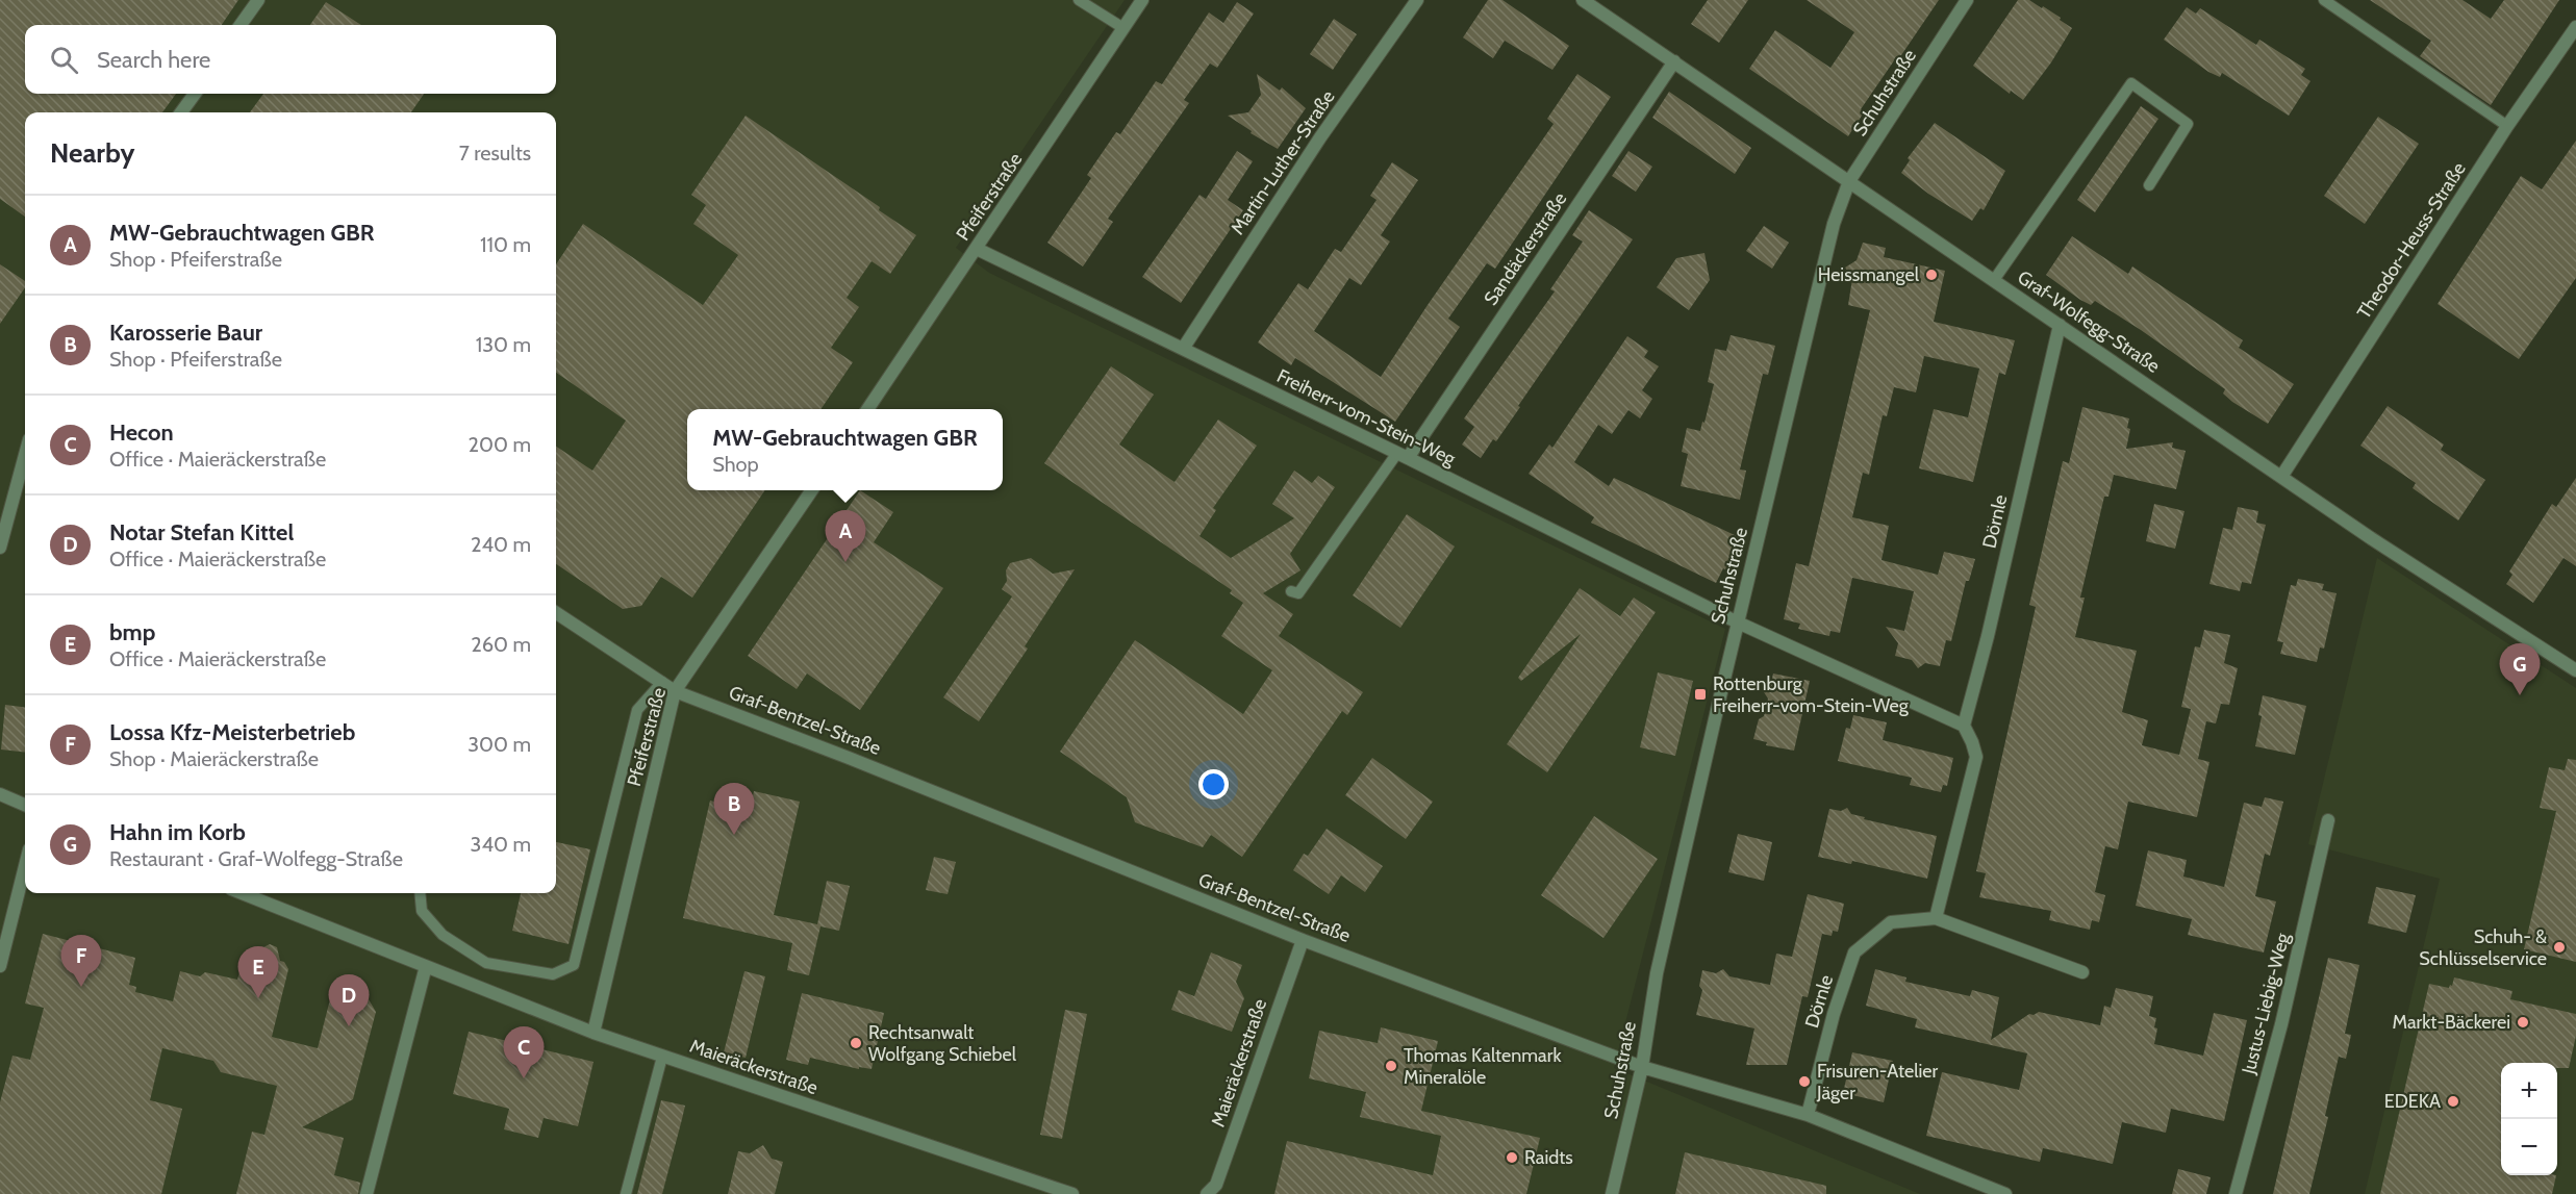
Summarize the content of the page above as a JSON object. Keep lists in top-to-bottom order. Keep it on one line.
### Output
{"streets":{"street":["Schuhstraße","Martin-Luther-Straße","Pfeiferstraße","Theodor-Heuss-Straße","Sandäckerstraße","Graf-Wolfegg-Straße","Freiherr-vom-Stein-Weg","Dörnle","Graf-Bentzel-Straße","Justus-Liebig-Weg","Maieräckerstraße"]},"crossings":[["Schuhstraße","Graf-Wolfegg-Straße"],["Schuhstraße","Freiherr-vom-Stein-Weg"],["Schuhstraße","Graf-Bentzel-Straße"],["Martin-Luther-Straße","Freiherr-vom-Stein-Weg"],["Pfeiferstraße","Freiherr-vom-Stein-Weg"],["Pfeiferstraße","Graf-Bentzel-Straße"],["Pfeiferstraße","Maieräckerstraße"],["Theodor-Heuss-Straße","Graf-Wolfegg-Straße"],["Sandäckerstraße","Graf-Wolfegg-Straße"],["Sandäckerstraße","Freiherr-vom-Stein-Weg"],["Graf-Wolfegg-Straße","Dörnle"],["Dörnle","Graf-Bentzel-Straße"],["Graf-Bentzel-Straße","Maieräckerstraße"]],"places":{"other":["Heissmangel","Schuh- & Schlüsselservice","Markt-Bäckerei","Rechtsanwalt Wolfgang Schiebel","Thomas Kaltenmark Mineralöle","Frisuren-Atelier Jäger","EDEKA","Raidts"],"transit":["Rottenburg Freiherr-vom-Stein-Weg"]},"page":{"search":"Search here","heading":["Nearby","7 results"],"list":[{"mark":"A","name":"MW-Gebrauchtwagen GBR","note":"Shop · Pfeiferstraße","value":"110 m"},{"mark":"B","name":"Karosserie Baur","note":"Shop · Pfeiferstraße","value":"130 m"},{"mark":"C","name":"Hecon","note":"Office · Maieräckerstraße","value":"200 m"},{"mark":"D","name":"Notar Stefan Kittel","note":"Office · Maieräckerstraße","value":"240 m"},{"mark":"E","name":"bmp","note":"Office · Maieräckerstraße","value":"260 m"},{"mark":"F","name":"Lossa Kfz-Meisterbetrieb","note":"Shop · Maieräckerstraße","value":"300 m"},{"mark":"G","name":"Hahn im Korb","note":"Restaurant · Graf-Wolfegg-Straße","value":"340 m"}],"popup":["MW-Gebrauchtwagen GBR","Shop"],"pins":["A","G","B","F","E","D","C"],"map_buttons":["+","−"]}}
